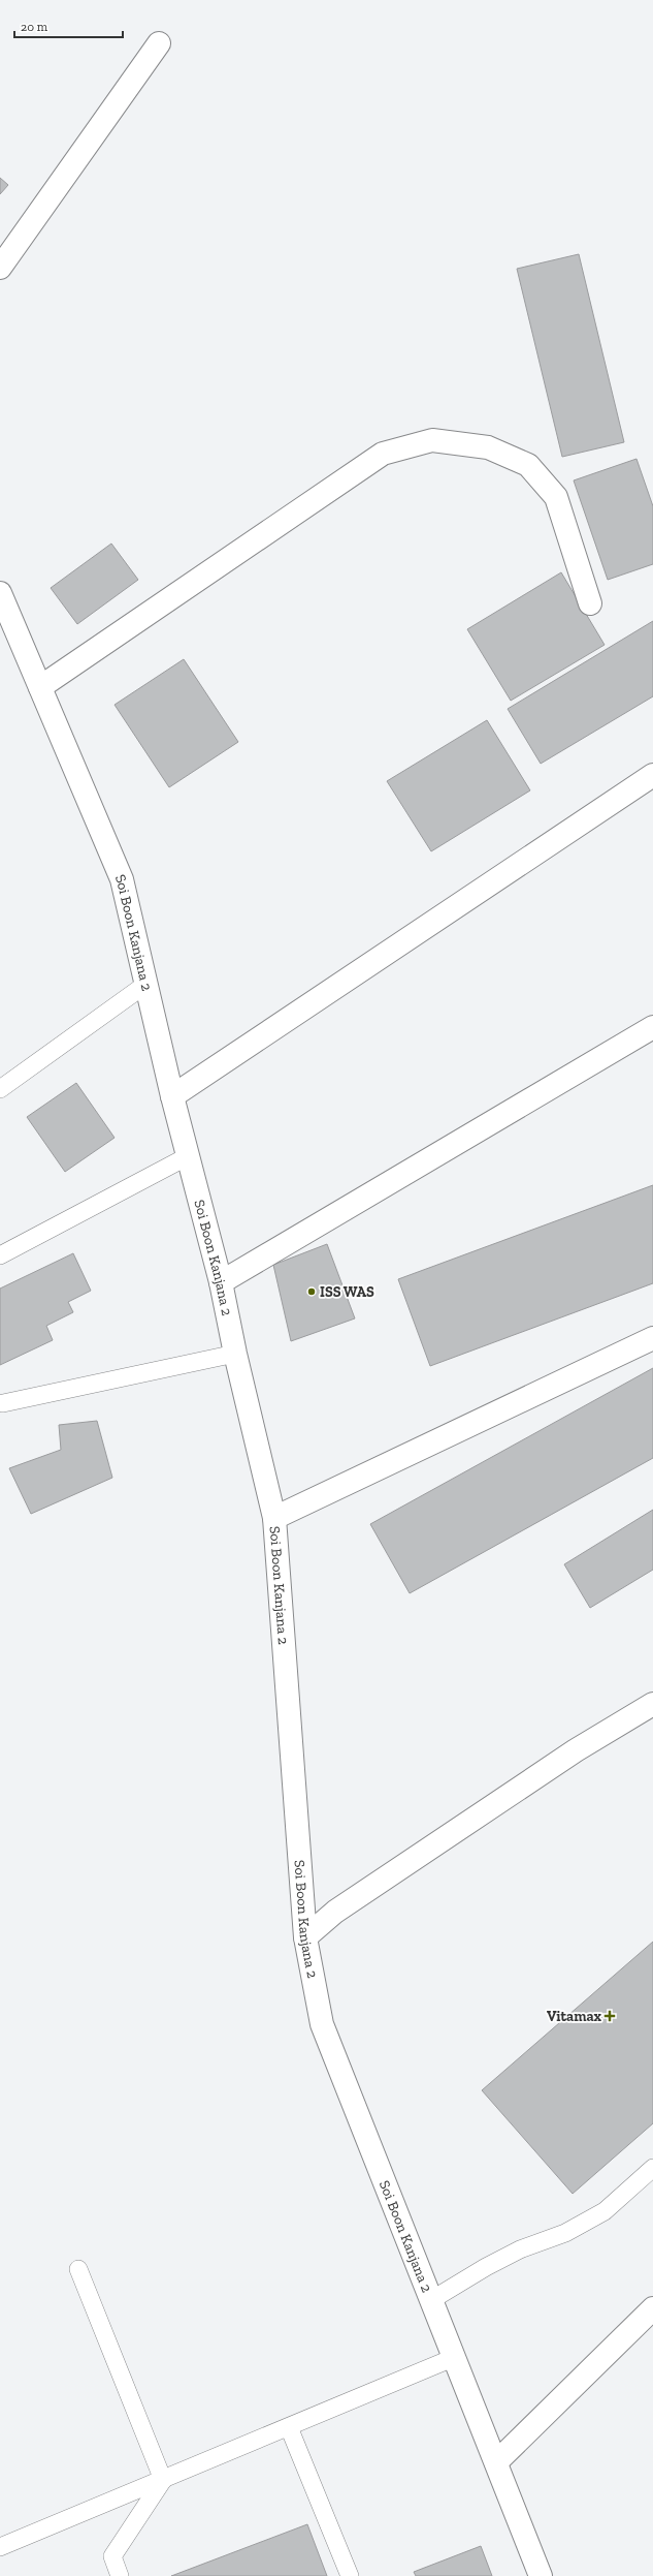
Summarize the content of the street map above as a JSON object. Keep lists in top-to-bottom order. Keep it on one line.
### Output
{"streets":{"street":["Soi Boon Kanjana 2"]},"places":{"other":["ISS WAS"],"health":["Vitamax"]},"scale_bar":"20 m"}
